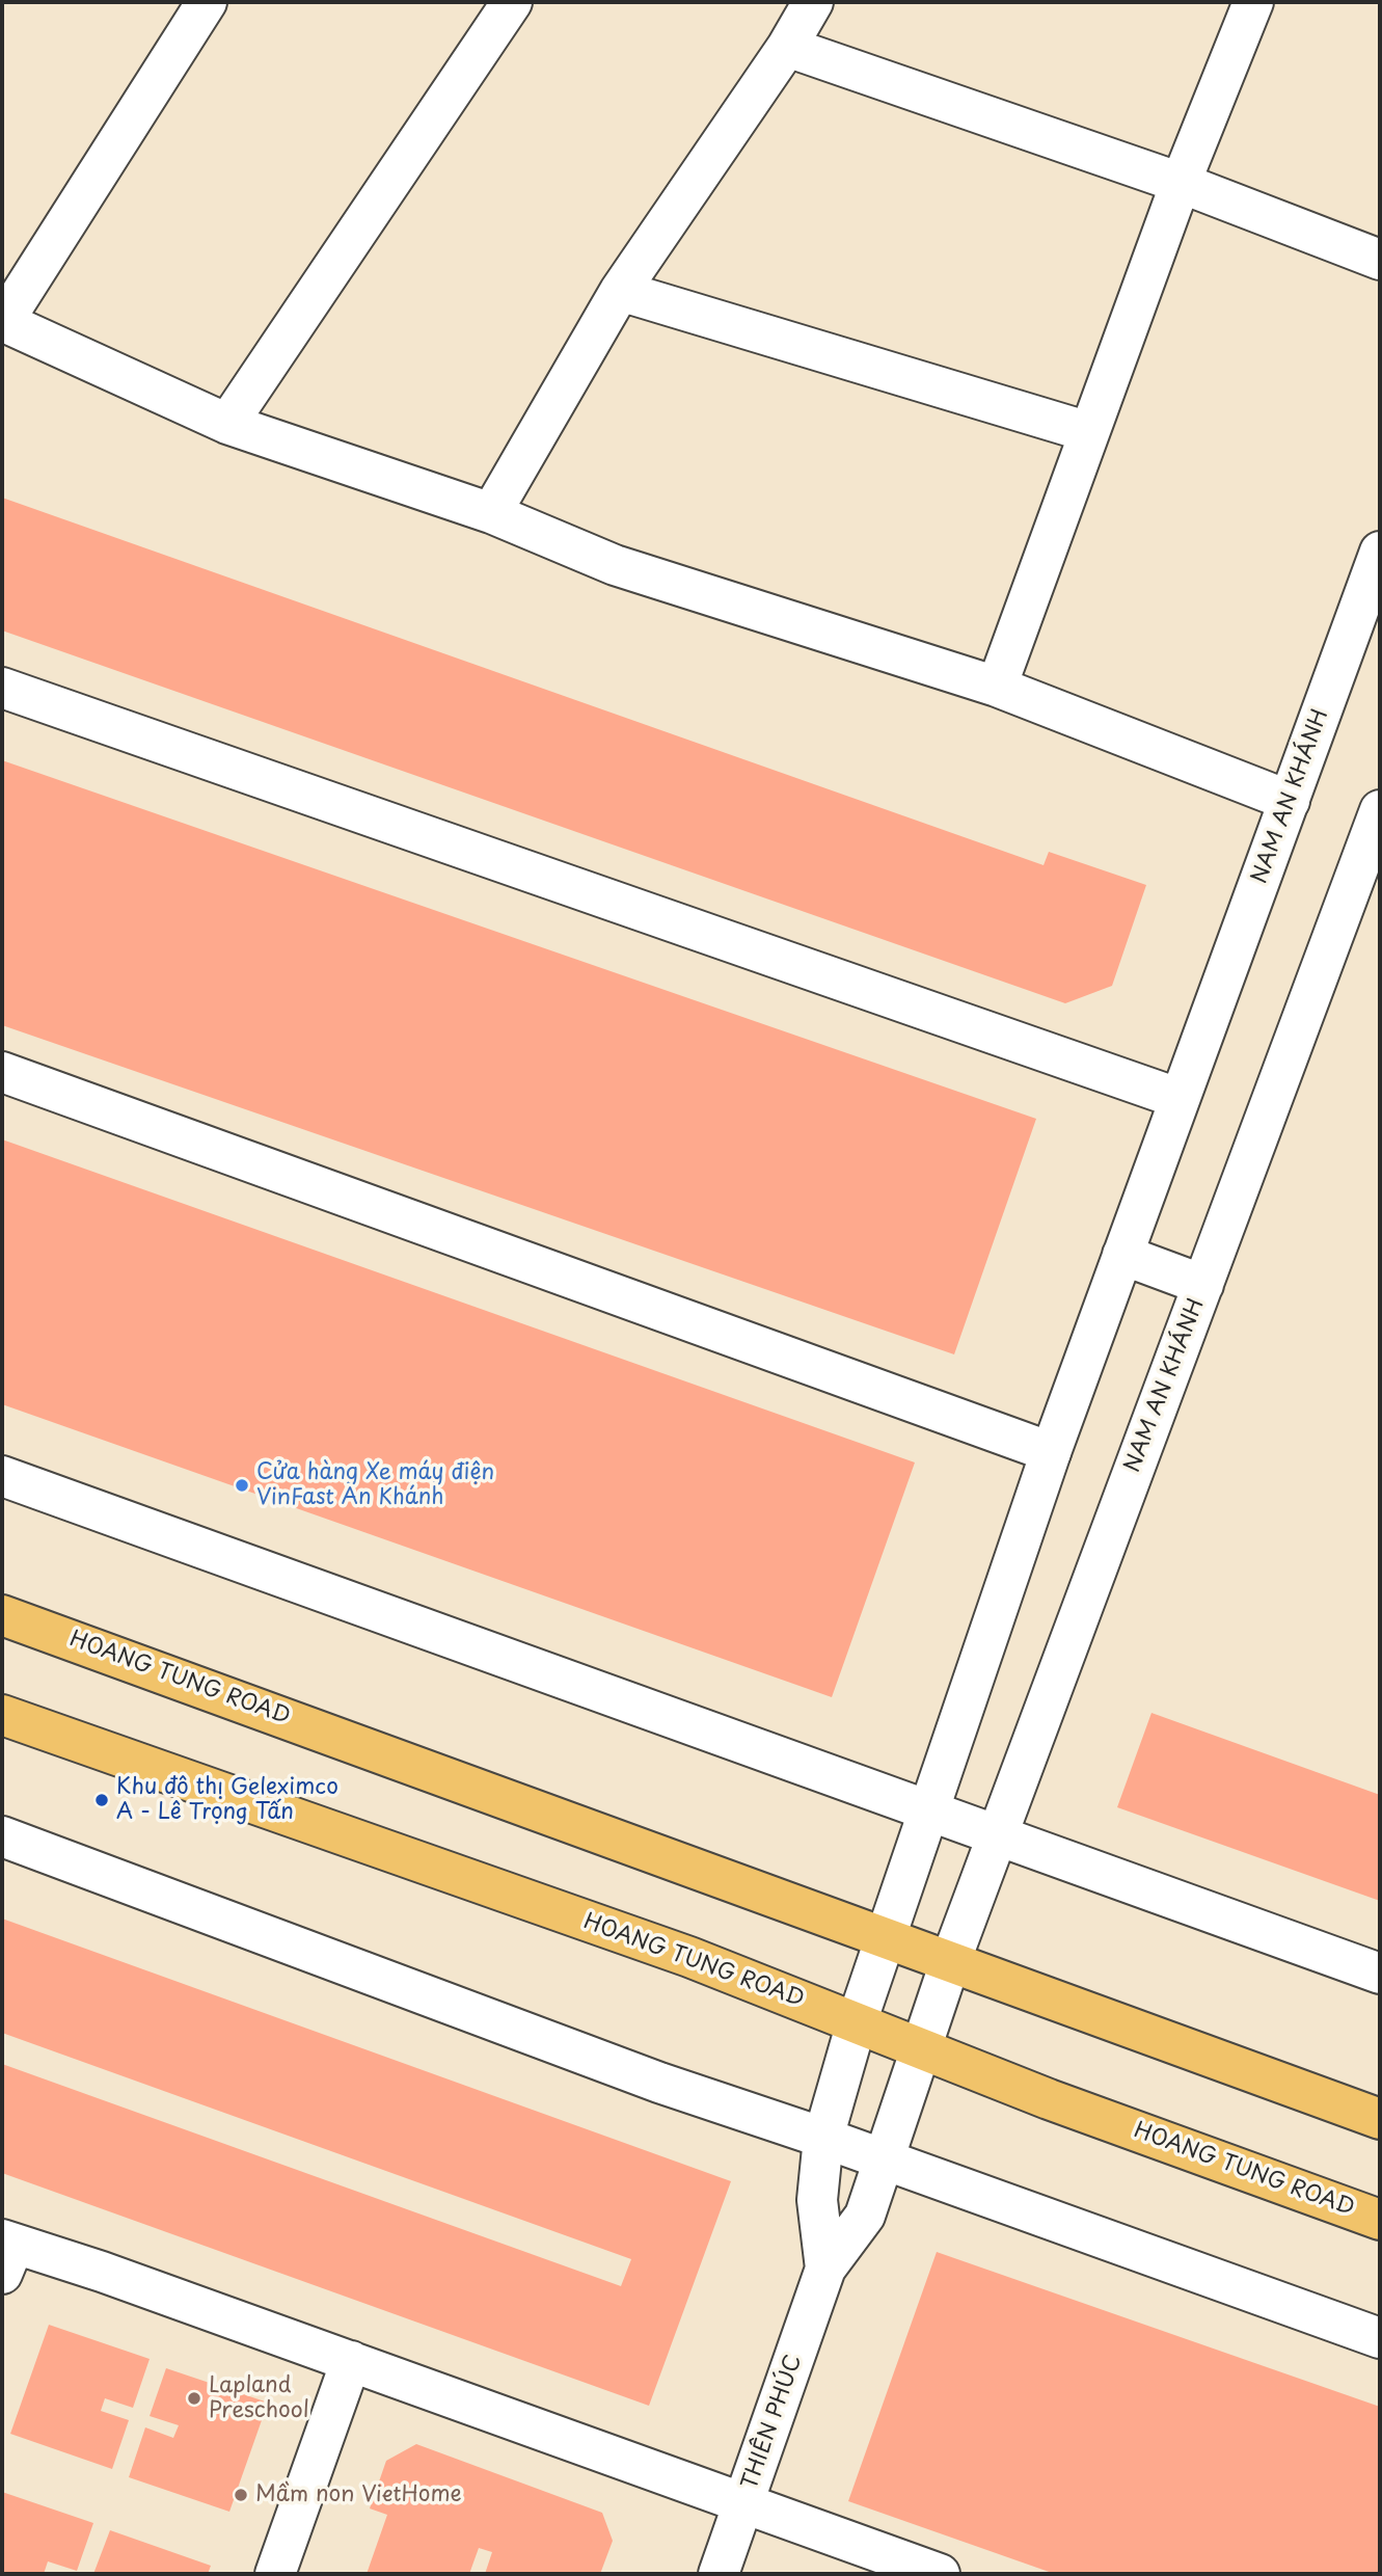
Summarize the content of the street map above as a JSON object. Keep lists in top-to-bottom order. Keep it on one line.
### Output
{"streets":{"main road":["HOANG TUNG ROAD"],"street":["NAM AN KHÁNH","THIÊN PHÚC"]},"crossings":[["NAM AN KHÁNH","HOANG TUNG ROAD"],["NAM AN KHÁNH","THIÊN PHÚC"],["HOANG TUNG ROAD","THIÊN PHÚC"]],"places":["Cửa hàng Xe máy điện VinFast An Khánh","Khu đô thị Geleximco A - Lê Trọng Tấn","Lapland Preschool","Mầm non VietHome"]}
